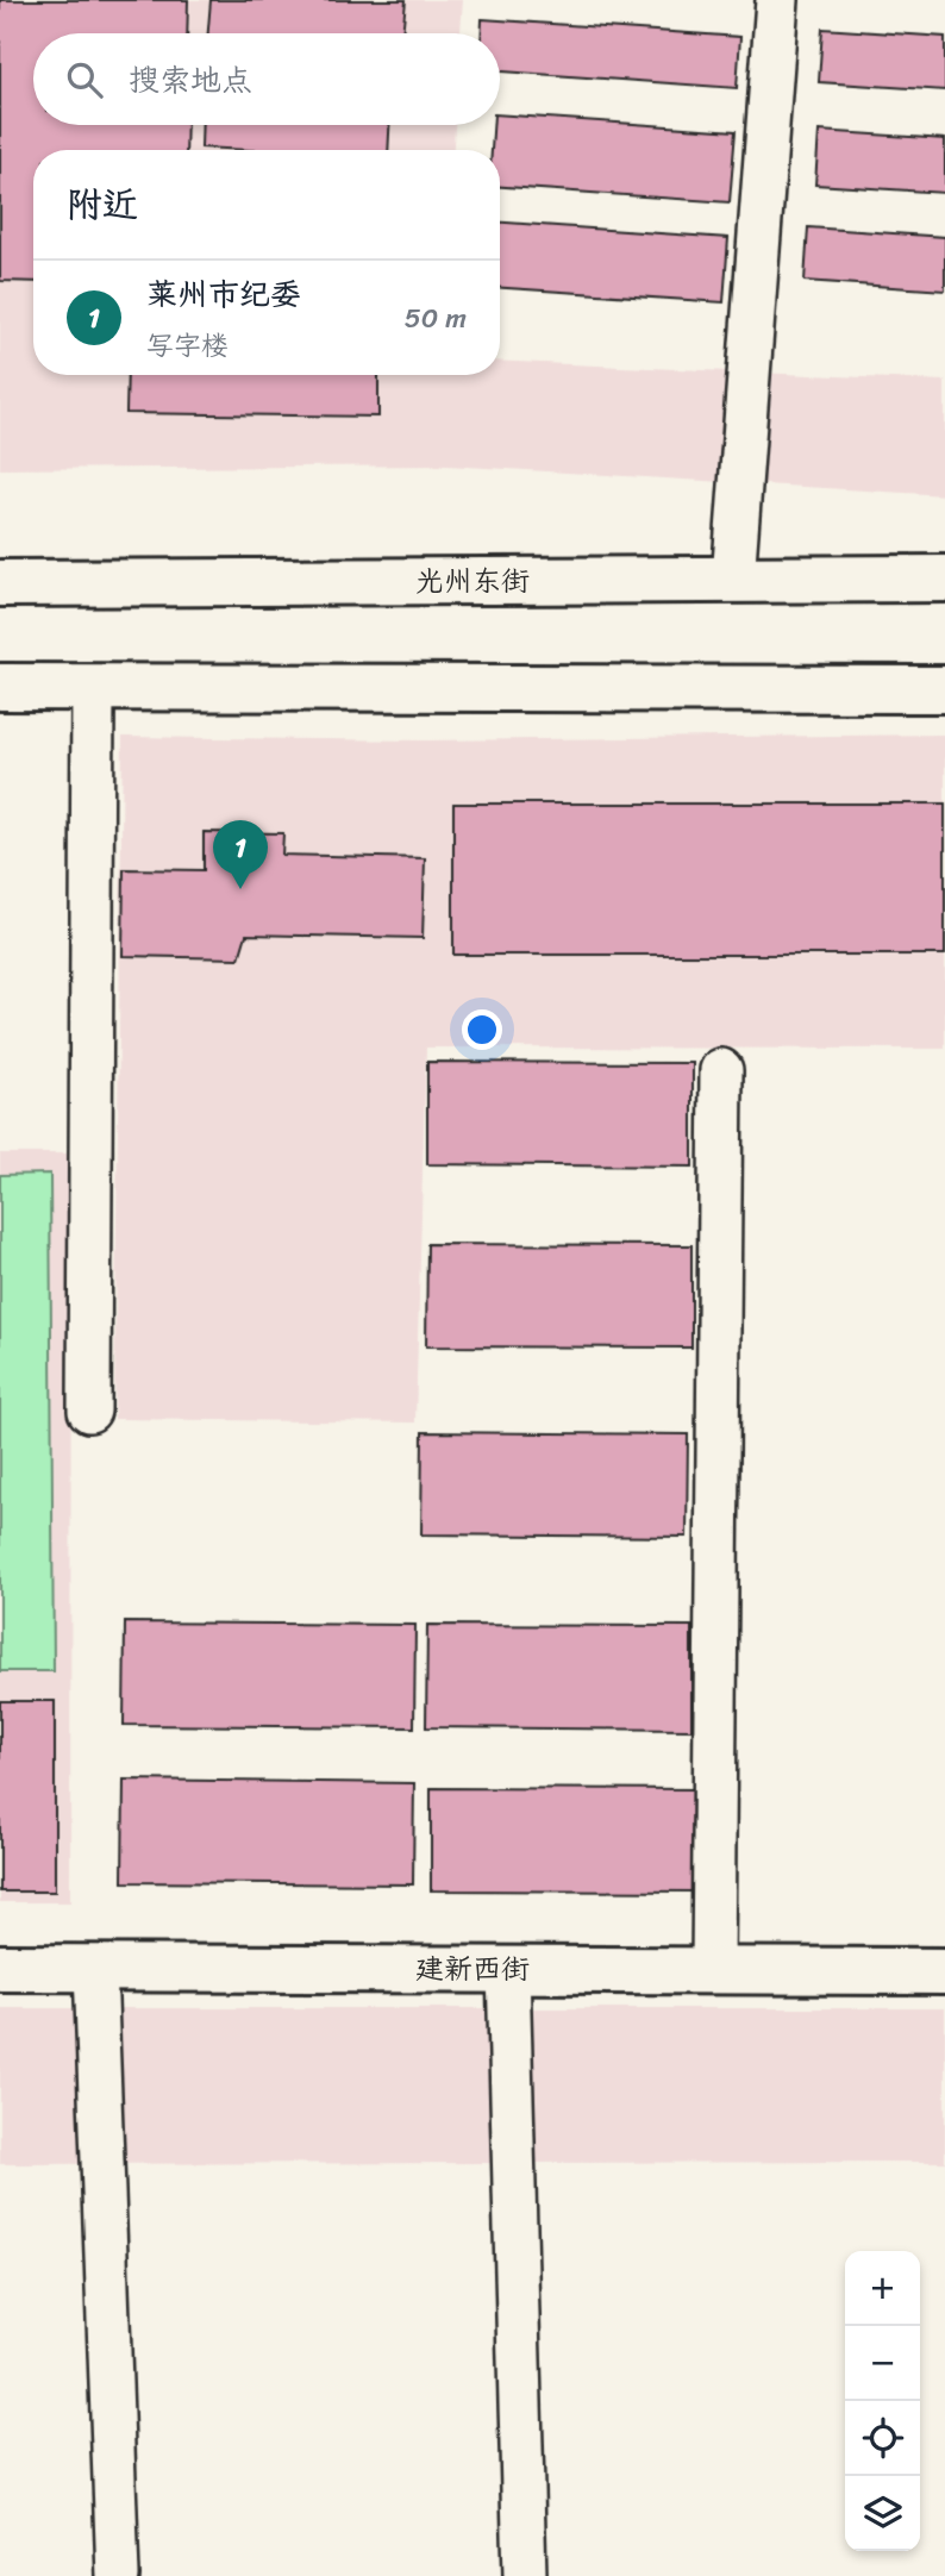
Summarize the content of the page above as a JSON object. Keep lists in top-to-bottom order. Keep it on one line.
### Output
{"streets":{"main road":["光州东街","建新西街"]},"page":{"search":"搜索地点","heading":"附近","list":[{"mark":"1","name":"莱州市纪委","note":"写字楼","value":"50 m"}],"pins":"1","map_buttons":["+","−"]}}
